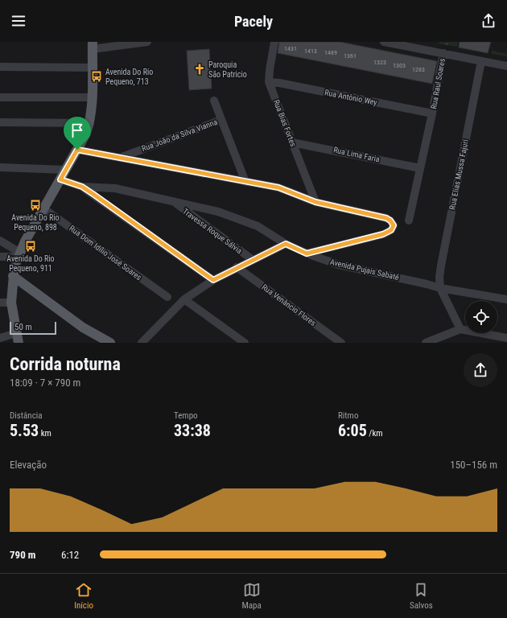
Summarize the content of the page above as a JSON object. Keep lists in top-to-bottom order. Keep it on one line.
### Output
{"streets":{"street":["Rua Raul Soares","Rua Antônio Wey","Rua Bias Fortes","Rua João da Silva Vianna","Rua Lima Faria","Rua Elias Mussa Fajuri","Travessa Roque Sálvia","Rua Dom Idílio José Soares","Avenida Pujais Sabaté","Rua Venâncio Flores"]},"crossings":[["Rua Raul Soares","Rua Antônio Wey"],["Rua Raul Soares","Rua Lima Faria"],["Rua Antônio Wey","Rua Bias Fortes"],["Rua Bias Fortes","Rua Lima Faria"],["Rua Elias Mussa Fajuri","Avenida Pujais Sabaté"],["Travessa Roque Sálvia","Avenida Pujais Sabaté"]],"places":{"church":["Paroquia São Patricio"],"bus stop":["Avenida Do Rio Pequeno, 713","Avenida Do Rio Pequeno, 898","Avenida Do Rio Pequeno, 911"]},"house_numbers":["1431","1413","1489","1361","1323","1303","1283"],"scale_bar":"50 m","page":{"header":"Pacely","scale":"50 m","heading":["Corrida noturna","18:09 · 7 × 790 m"],"stats":[["Distância","5.53 km"],["Tempo","33:38"],["Ritmo","6:05 /km"]],"chart":["Elevação","150–156 m"],"list":[{"name":"790 m","note":"6:12"}],"tabs":["Início","Mapa","Salvos"]}}
